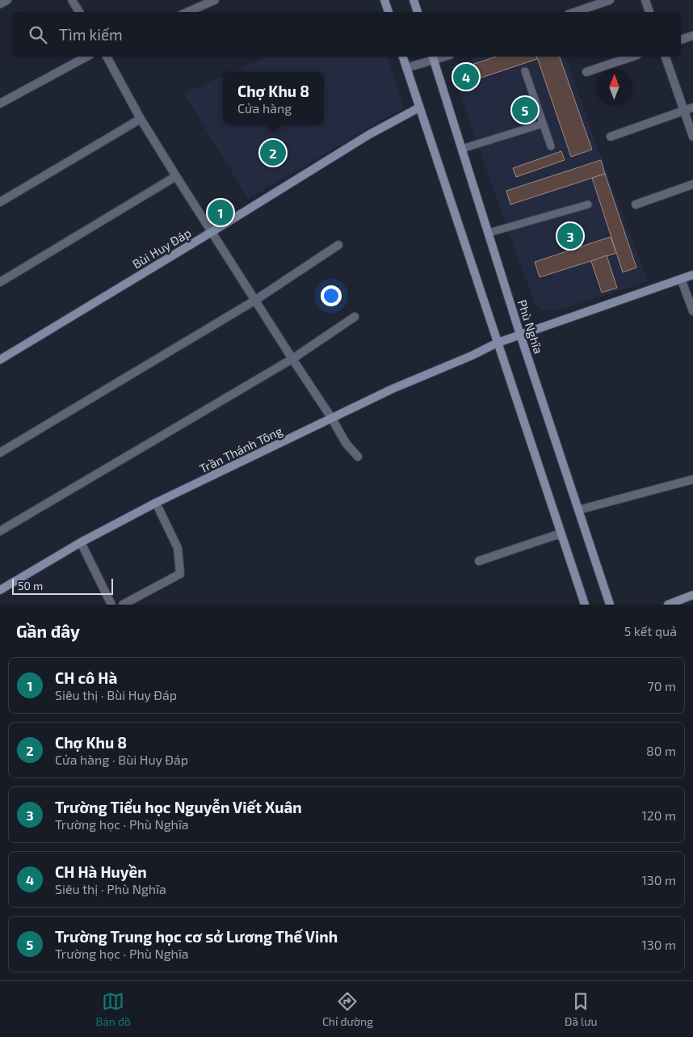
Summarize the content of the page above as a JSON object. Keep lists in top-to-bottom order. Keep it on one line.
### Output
{"streets":{"street":["Bùi Huy Đáp","Phù Nghĩa","Trần Thánh Tông"]},"crossings":[["Phù Nghĩa","Trần Thánh Tông"]],"scale_bar":"50 m","north":"top","page":{"search":"Tìm kiếm","pins":["4","5","2","1","3"],"popup":["Chợ Khu 8","Cửa hàng"],"scale":"50 m","heading":["Gần đây","5 kết quả"],"list":[{"mark":"1","name":"CH cô Hà","note":"Siêu thị · Bùi Huy Đáp","value":"70 m"},{"mark":"2","name":"Chợ Khu 8","note":"Cửa hàng · Bùi Huy Đáp","value":"80 m"},{"mark":"3","name":"Trường Tiểu học Nguyễn Viết Xuân","note":"Trường học · Phù Nghĩa","value":"120 m"},{"mark":"4","name":"CH Hà Huyền","note":"Siêu thị · Phù Nghĩa","value":"130 m"},{"mark":"5","name":"Trường Trung học cơ sở Lương Thế Vinh","note":"Trường học · Phù Nghĩa","value":"130 m"}],"nav":["Bản đồ","Chỉ đường","Đã lưu"]}}
